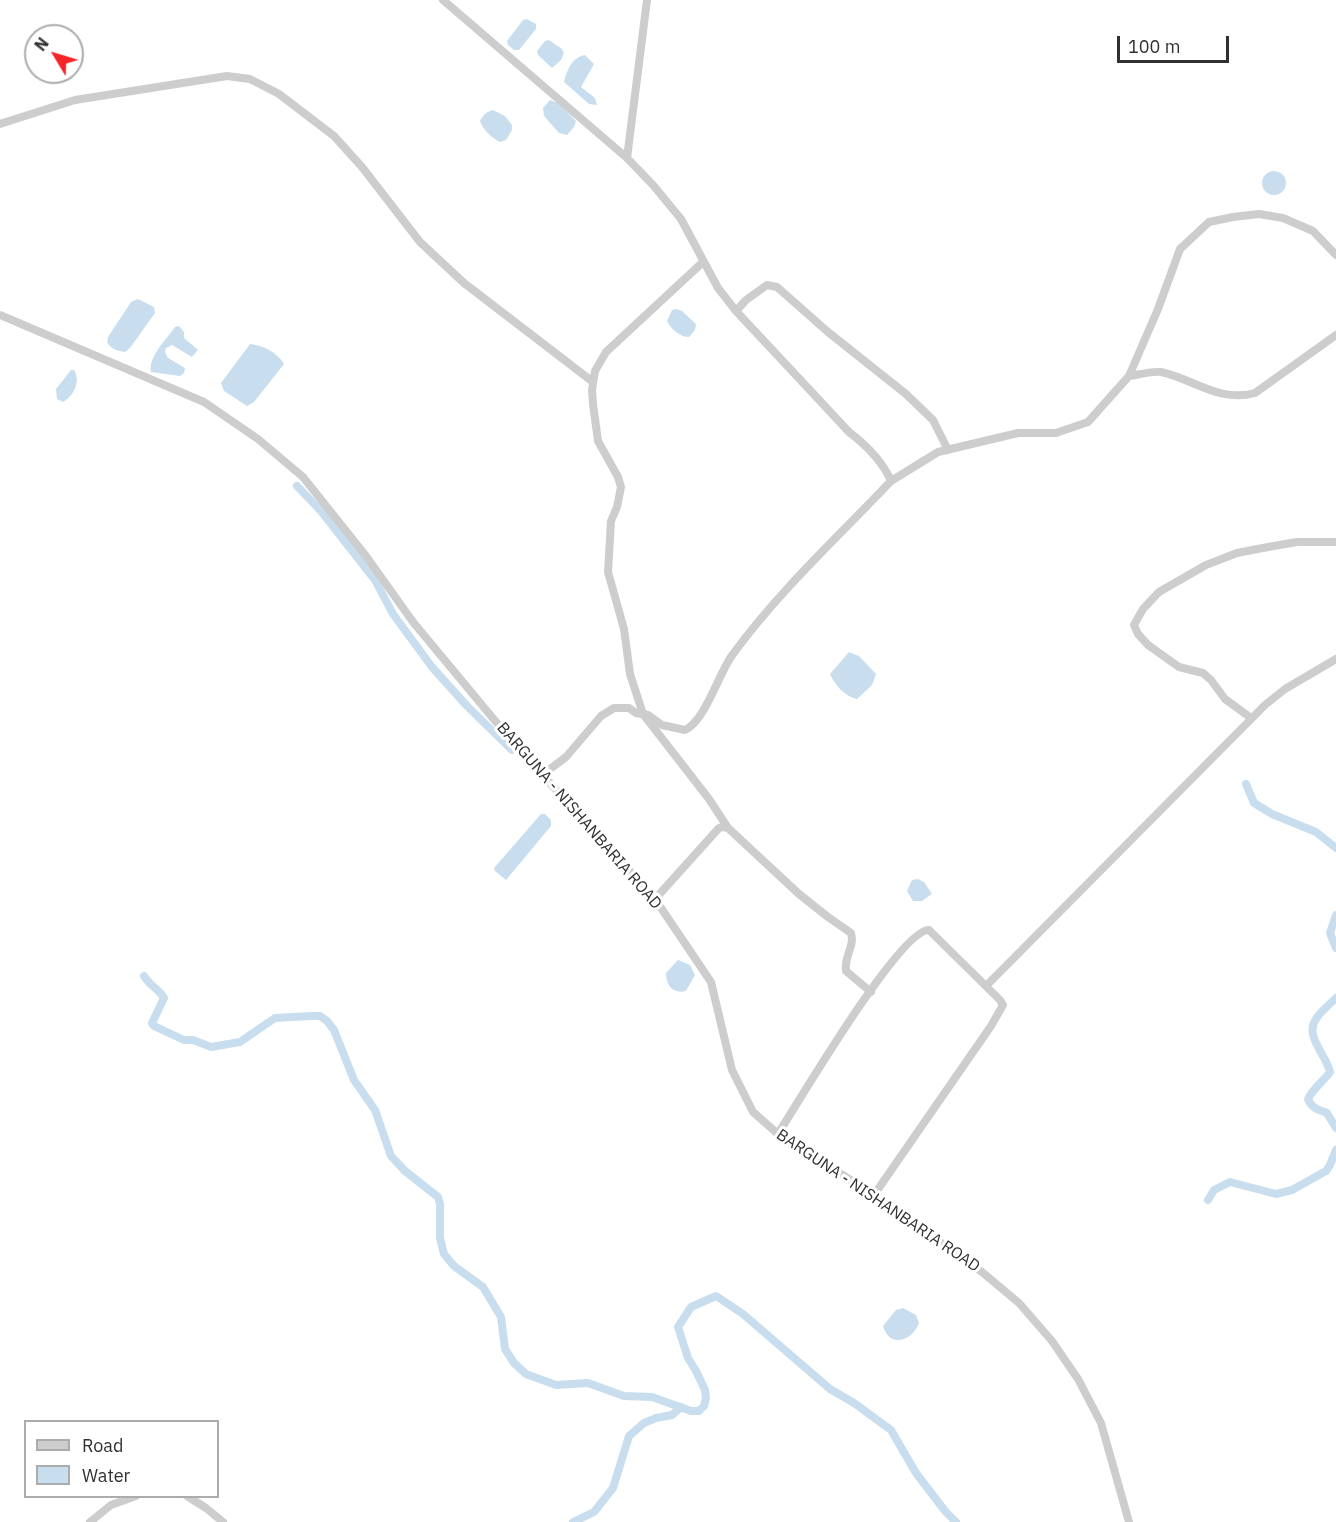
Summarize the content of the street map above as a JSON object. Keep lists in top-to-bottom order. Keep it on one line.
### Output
{"streets":{"street":["BARGUNA - NISHANBARIA ROAD"]},"legend":["Road","Water"],"scale_bar":"100 m","north":"top left"}
